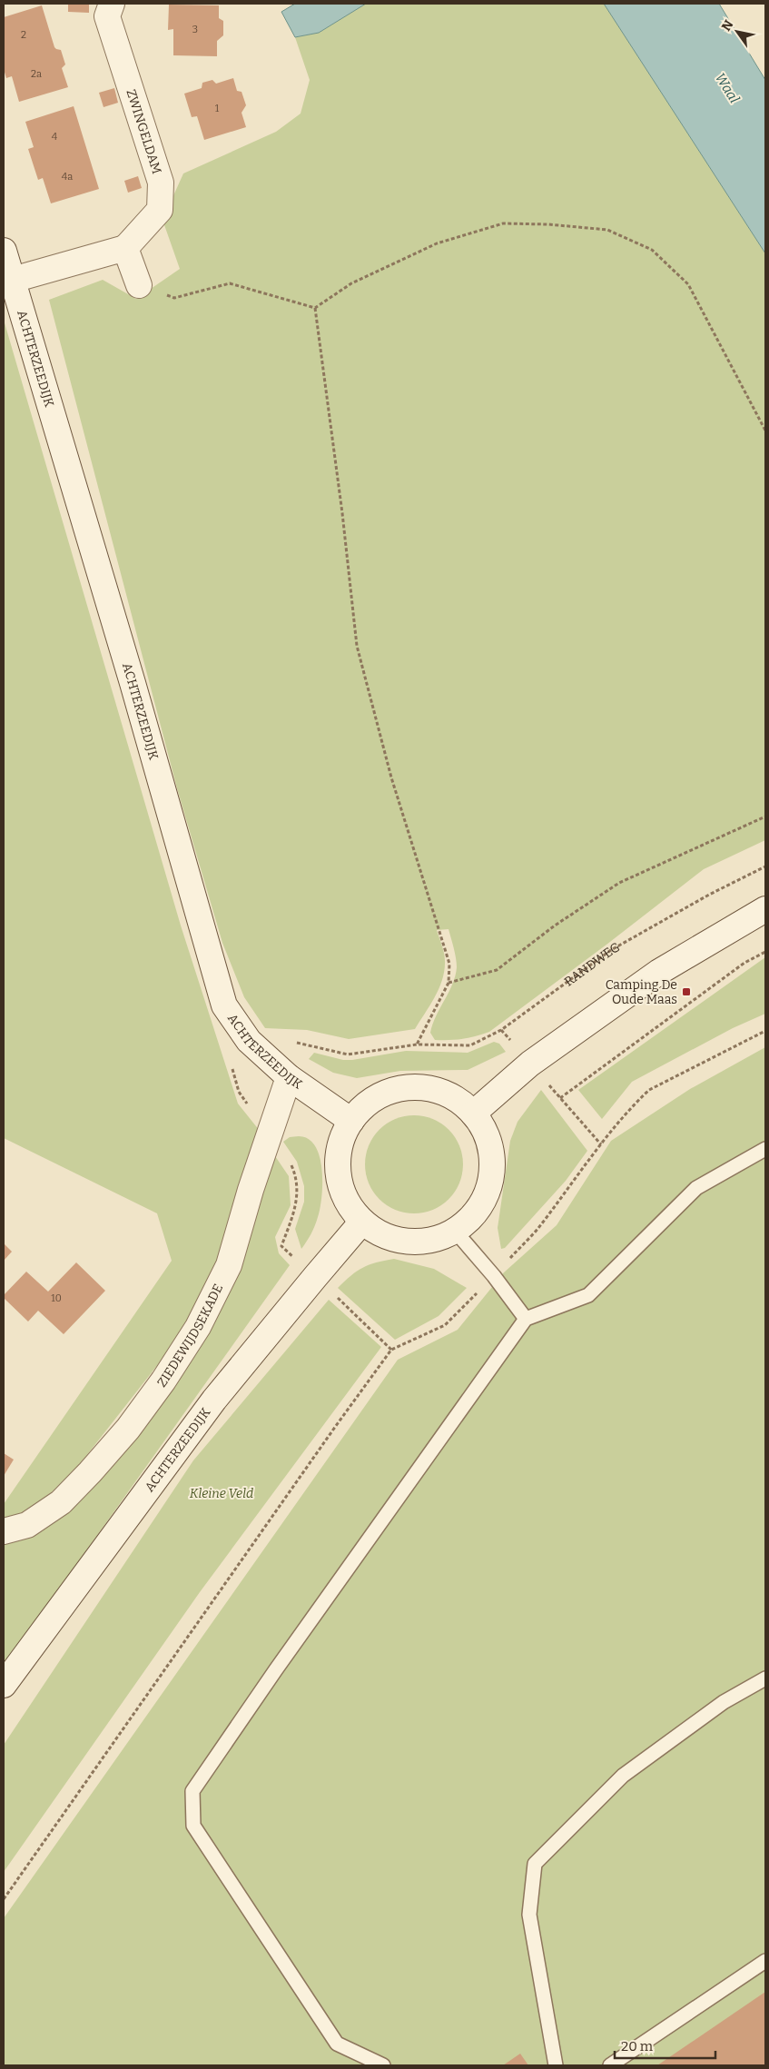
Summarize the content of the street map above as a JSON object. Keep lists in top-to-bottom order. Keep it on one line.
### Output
{"streets":{"street":["ZWINGELDAM","ACHTERZEEDIJK","ZIEDEWIJDSEKADE"],"path":["RANDWEG"]},"crossings":[["ACHTERZEEDIJK","ZIEDEWIJDSEKADE"]],"water":["Waal"],"parks":["Kleine Veld"],"places":{"transit":["Camping De Oude Maas"]},"house_numbers":["3","2","2a","1","4","4a","10"],"scale_bar":"20 m","north":"top left"}
